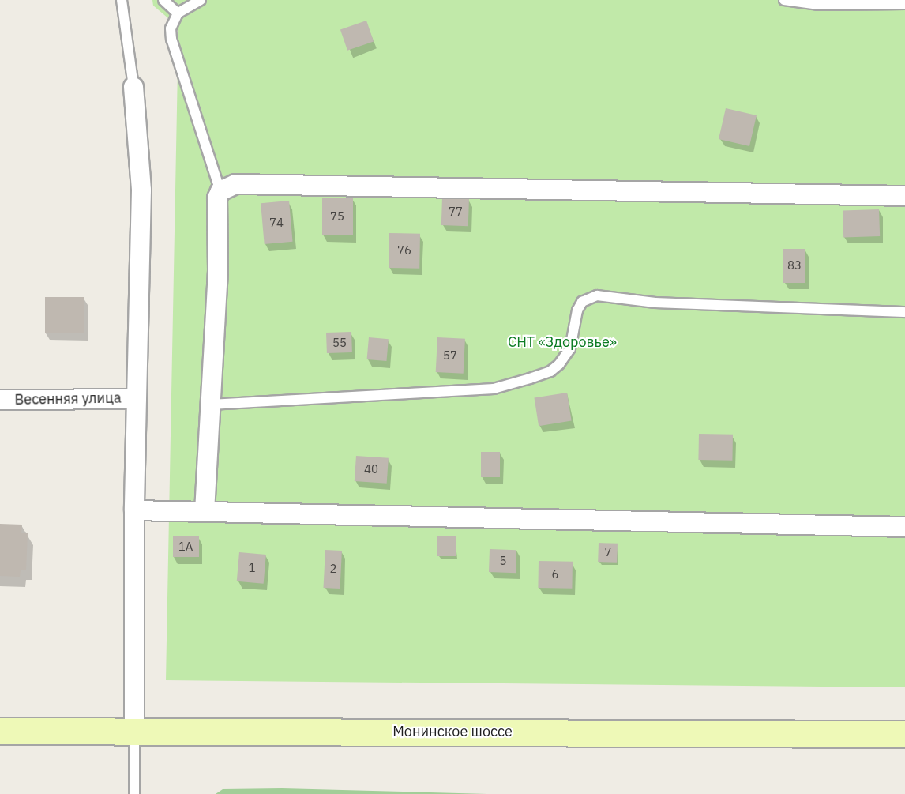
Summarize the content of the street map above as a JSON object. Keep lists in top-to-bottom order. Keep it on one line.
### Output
{"streets":{"main road":["Монинское шоссе"],"street":["Весенняя улица"]},"parks":["СНТ «Здоровье»"],"house_numbers":["77","75","74","76","83","55","57","40","1А","7","5","1","2","6"]}
